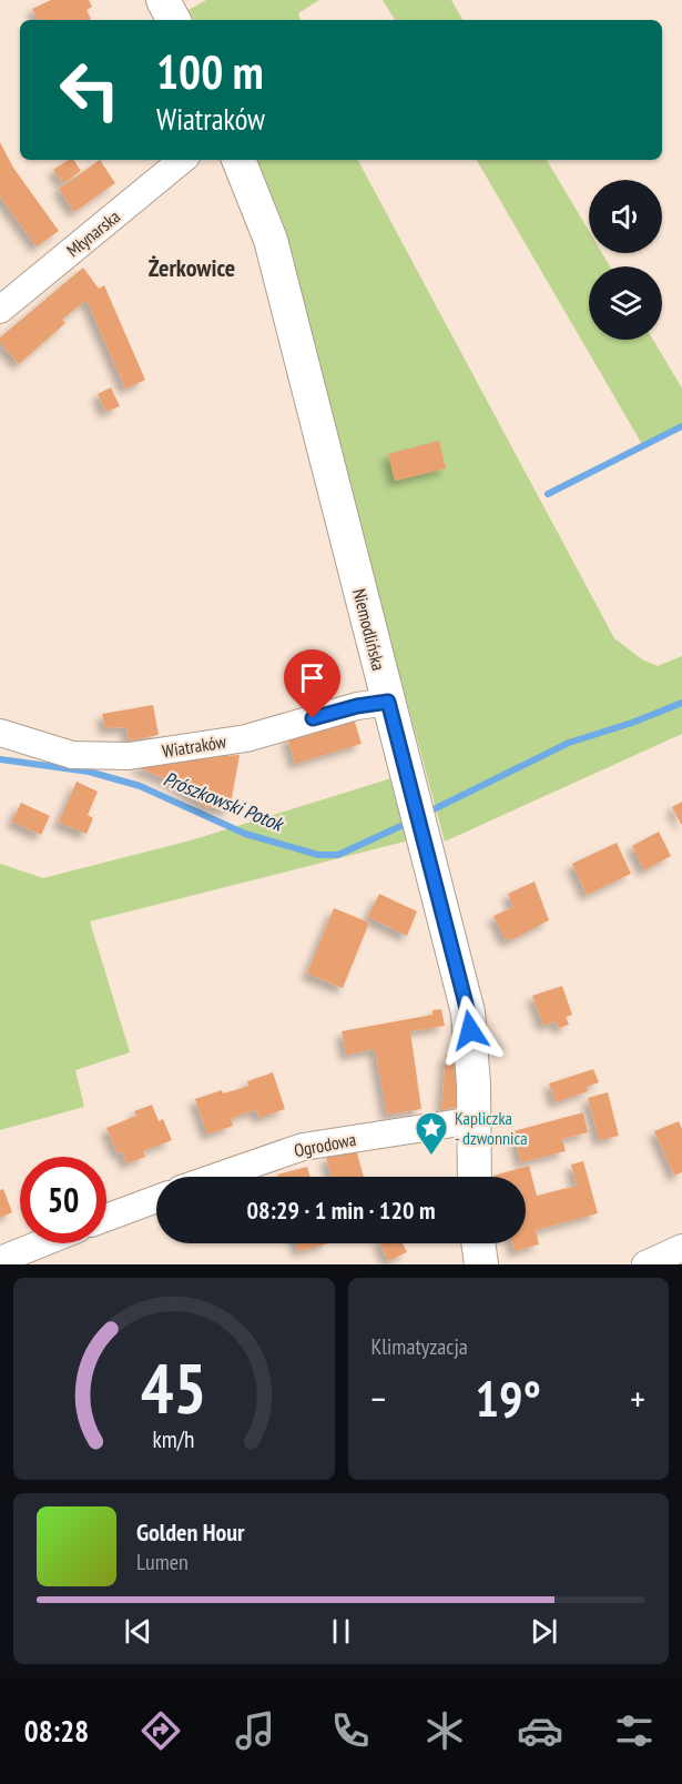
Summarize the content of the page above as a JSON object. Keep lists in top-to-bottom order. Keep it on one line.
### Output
{"streets":{"main road":["Niemodlińska"],"street":["Młynarska","Wiatraków","Ogrodowa"]},"crossings":[["Niemodlińska","Wiatraków"],["Niemodlińska","Ogrodowa"]],"districts":["Żerkowice"],"water":["Prószkowski Potok"],"places":{"place":["Kapliczka - dzwonnica"]},"page":{"turn":["100 m","Wiatraków"],"limit":"50","trip":"08:29 · 1 min · 120 m","tile":"Klimatyzacja","heat":["−","19°","+"],"song":["Golden Hour","Lumen"],"tabs":"08:28","gauge":["45","km/h"]}}
